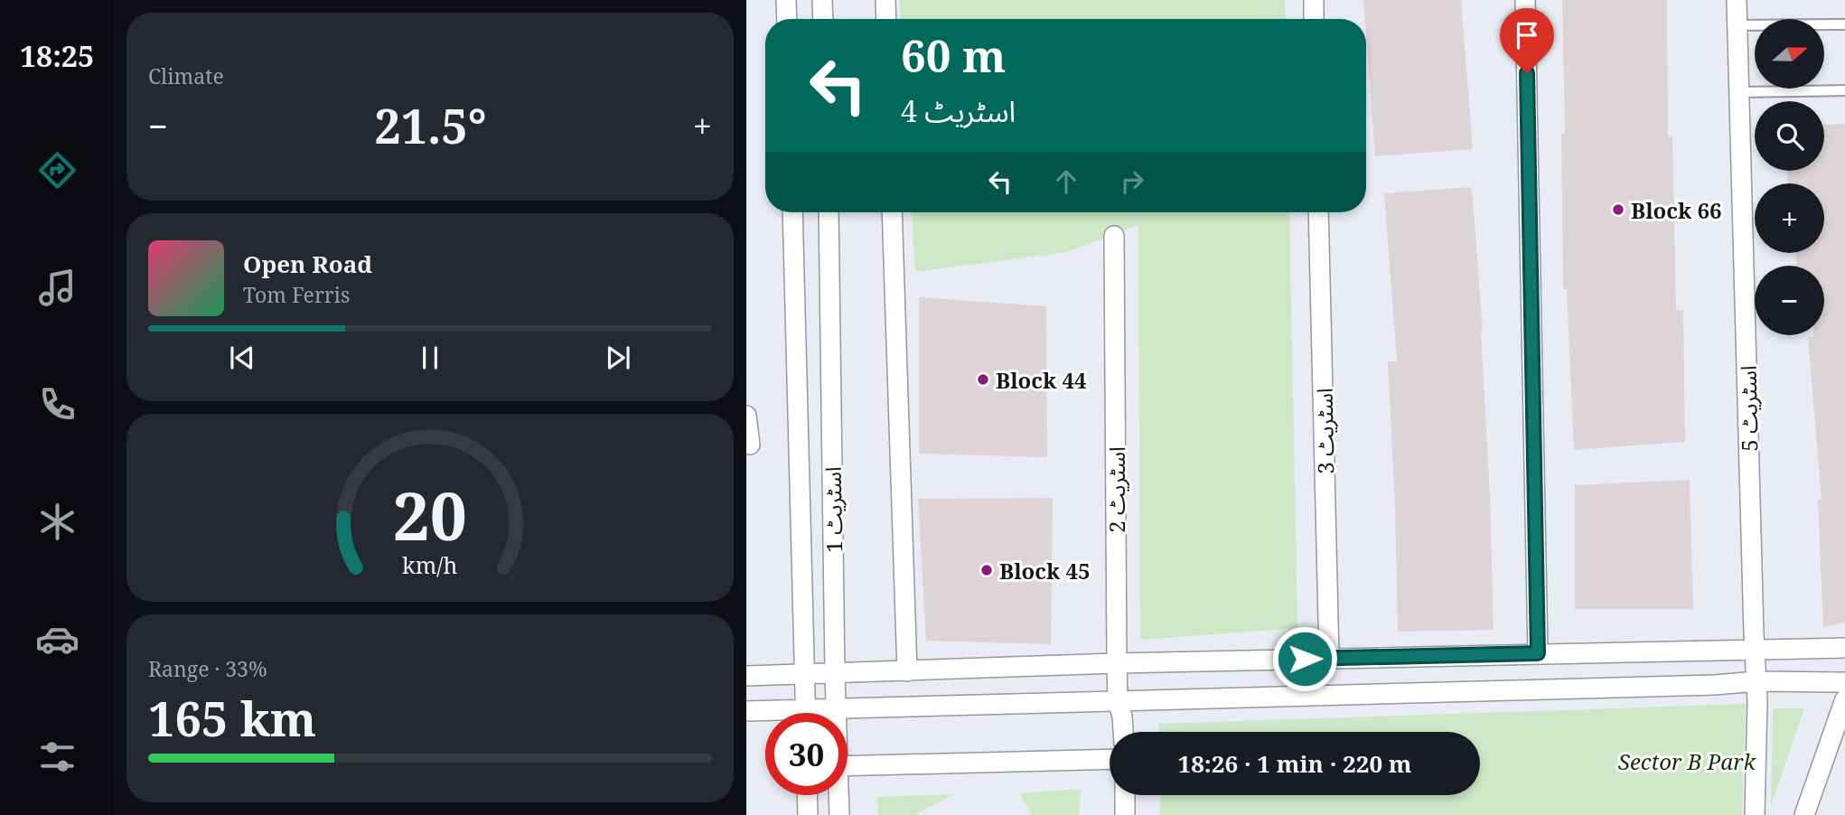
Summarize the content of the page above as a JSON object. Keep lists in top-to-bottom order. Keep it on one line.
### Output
{"streets":{"street":["اسٹریٹ 5","اسٹریٹ 3","اسٹریٹ 2","اسٹریٹ 1"]},"parks":["Sector B Park"],"places":["Block 66","Block 44","Block 45"],"north":"right","page":{"tabs":"18:25","tile":["Climate",["Range · 33%","165 km"]],"map_buttons":["+","−"],"turn":["60 m","اسٹریٹ 4"],"heat":["−","21.5°","+"],"song":["Open Road","Tom Ferris"],"limit":"30","trip":"18:26 · 1 min · 220 m","gauge":["20","km/h"]}}
